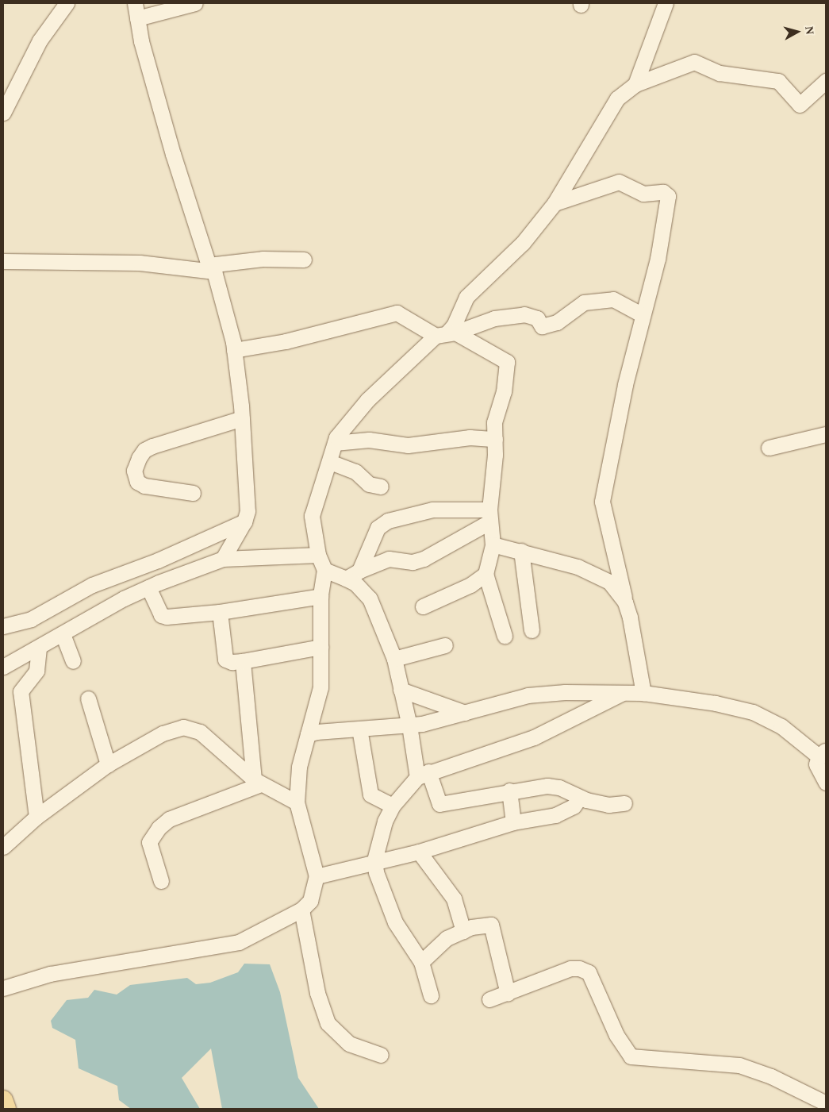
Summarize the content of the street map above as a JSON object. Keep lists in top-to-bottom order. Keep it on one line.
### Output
{"north":"right"}
